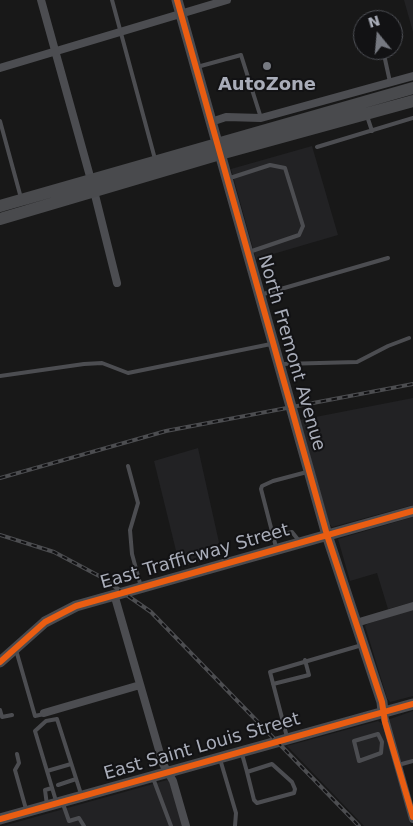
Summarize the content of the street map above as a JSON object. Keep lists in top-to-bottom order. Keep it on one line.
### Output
{"streets":{"main road":["North Fremont Avenue","East Trafficway Street","East Saint Louis Street"]},"crossings":[["North Fremont Avenue","East Trafficway Street"],["North Fremont Avenue","East Saint Louis Street"]],"places":["AutoZone"],"north":"top"}
